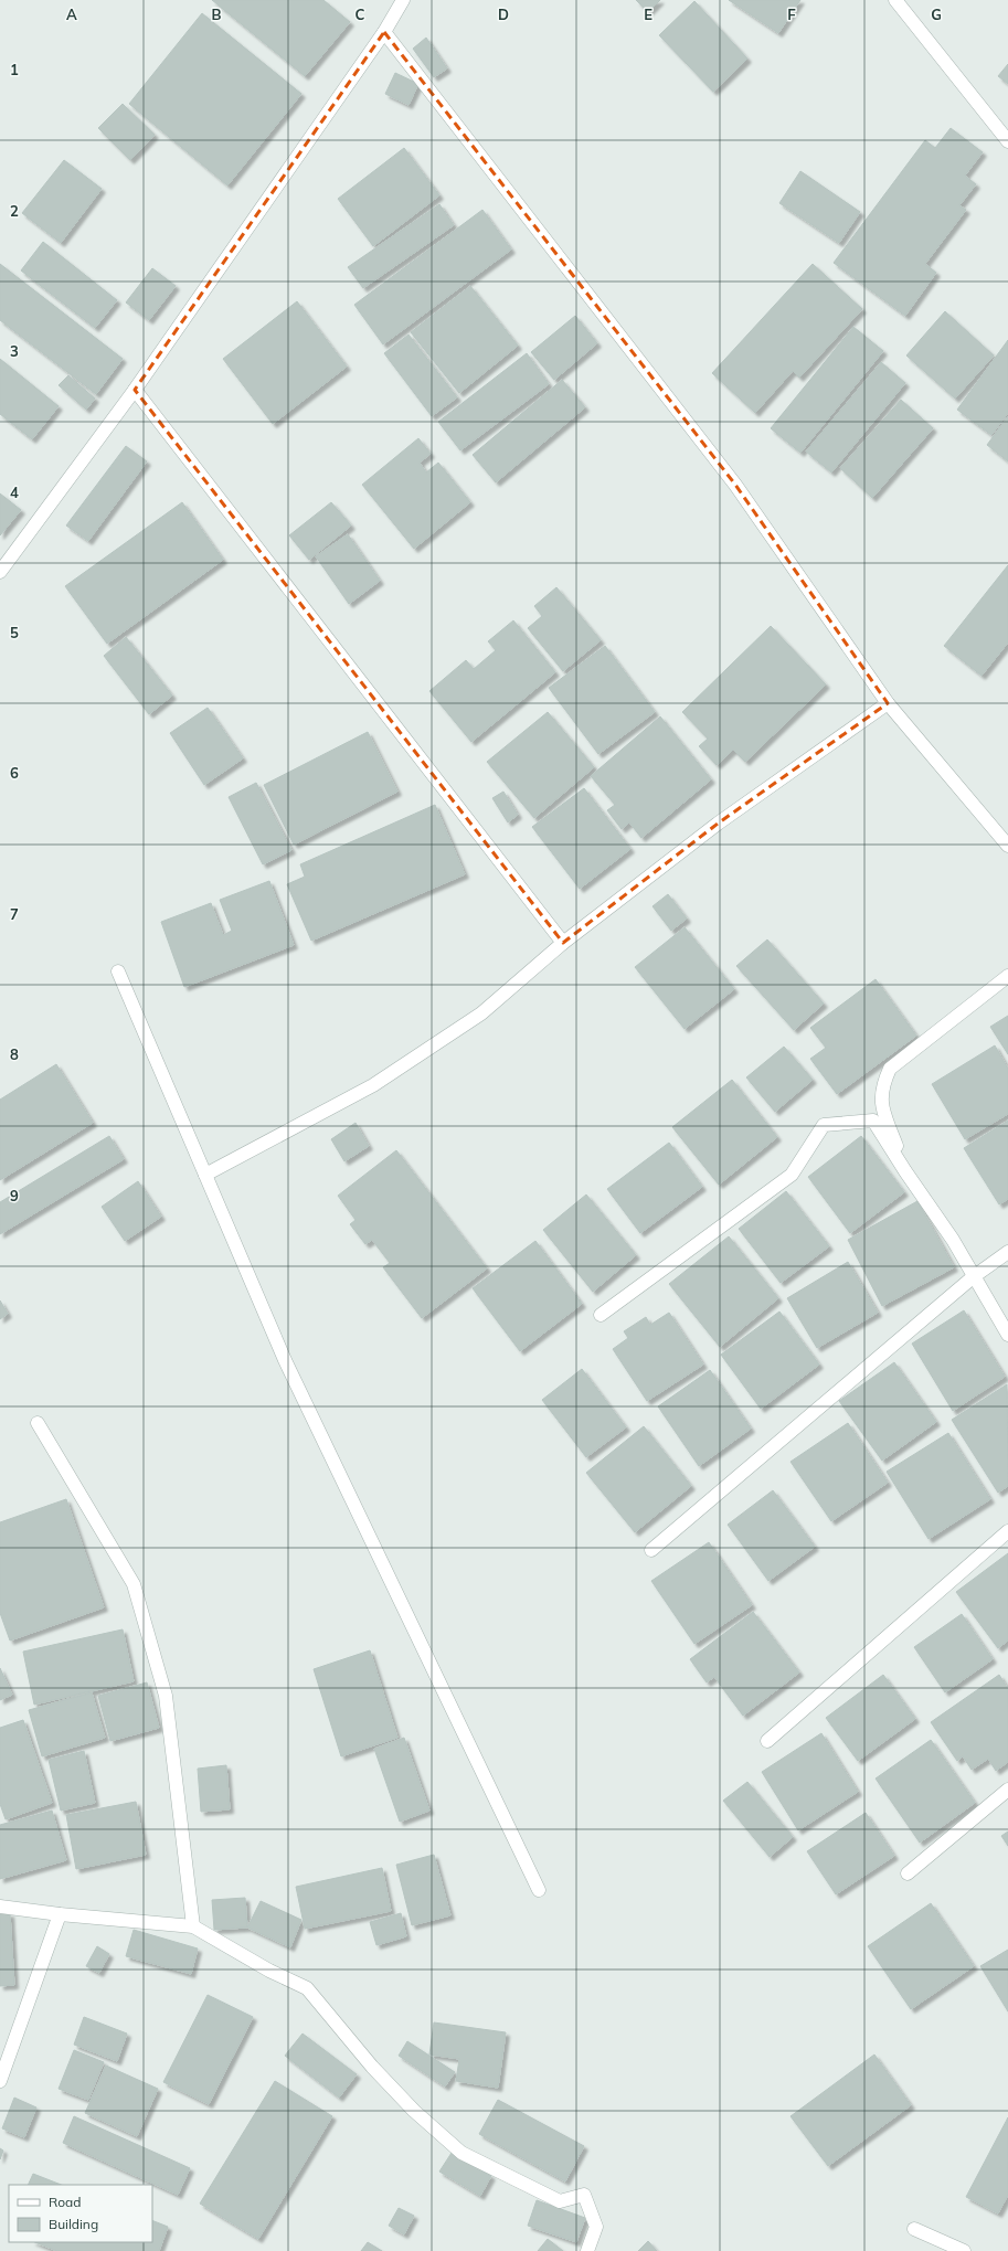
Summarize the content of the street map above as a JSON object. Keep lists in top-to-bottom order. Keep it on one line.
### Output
{"legend":["Road","Building"],"grid":{"columns":["A","B","C","D","E","F","G"],"rows":["1","2","3","4","5","6","7","8","9"]}}
